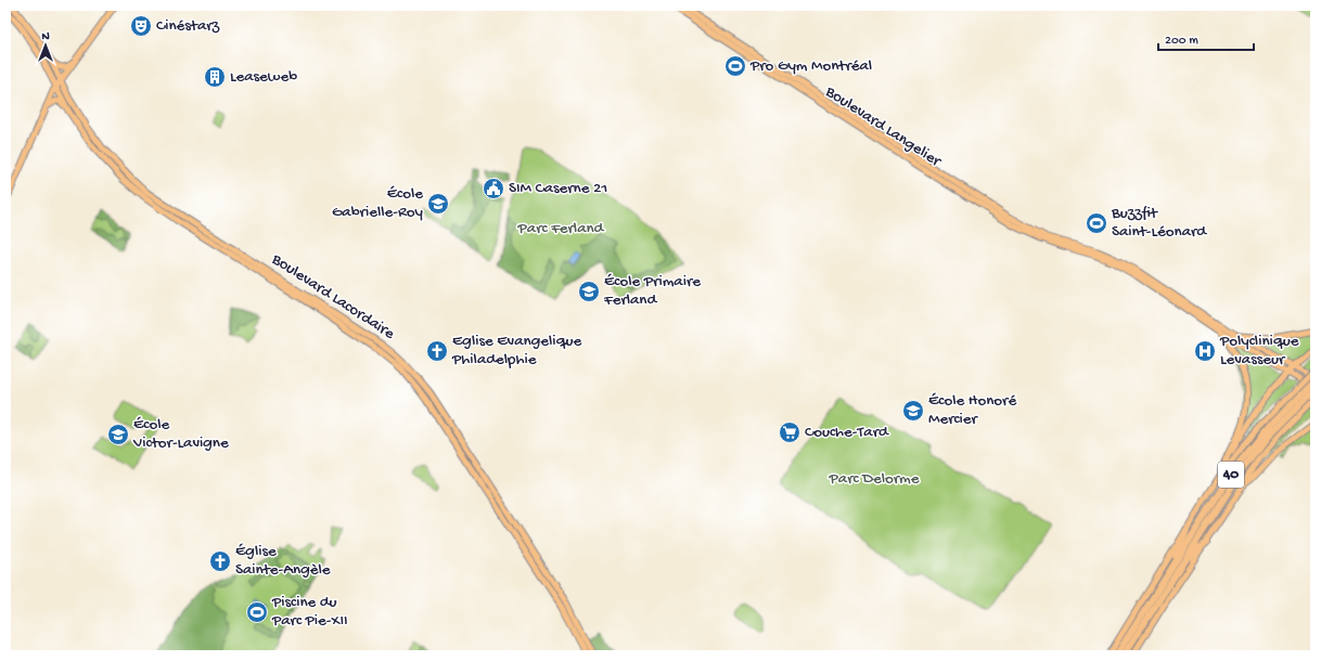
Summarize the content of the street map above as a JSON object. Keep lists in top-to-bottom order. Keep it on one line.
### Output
{"streets":{"highway":["40"],"main road":["Boulevard Langelier","Boulevard Lacordaire"]},"crossings":[["Boulevard Langelier","40"]],"parks":["Parc Ferland","Parc Delorme"],"places":{"theatre":["Cinéstarz"],"sports":["Pro Gym Montréal","Buzzfit Saint-Léonard","Piscine du Parc Pie-XII"],"building":["Leaseweb"],"public building":["SIM Caserne 21"],"school or university":["École Gabrielle-Roy","École Primaire Ferland","École Honoré Mercier","École Victor-Lavigne"],"church":["Eglise Evangelique Philadelphie","Église Sainte-Angèle"],"hospital":["Polyclinique Levasseur"],"supermarket":["Couche-Tard"]},"scale_bar":"200 m","north":"top"}
